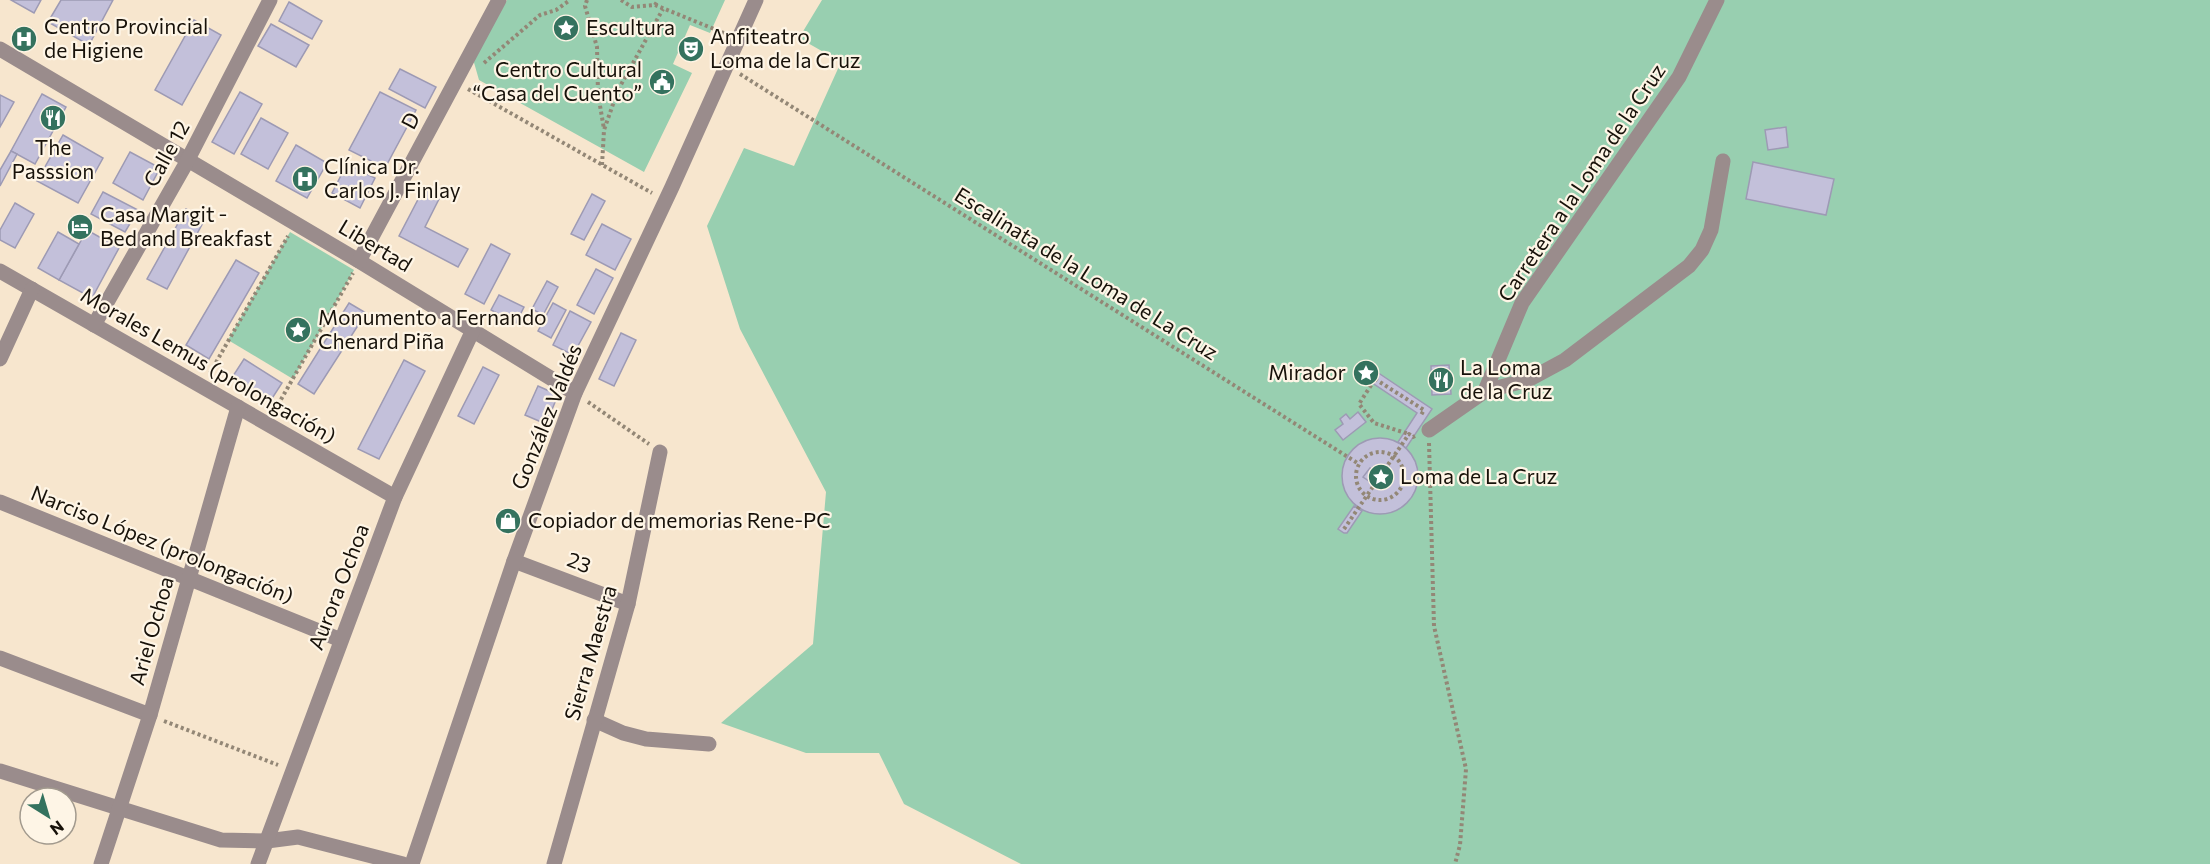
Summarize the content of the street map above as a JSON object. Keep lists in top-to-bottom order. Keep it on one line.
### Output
{"streets":{"street":["D","Calle 12","Carretera a la Loma de la Cruz","Libertad","Morales Lemus (prolongación)","González Valdés","Narciso López (prolongación)","23","Aurora Ochoa","Ariel Ochoa","Sierra Maestra"],"path":["Escalinata de la Loma de La Cruz"]},"crossings":[["D","Libertad"],["Calle 12","Libertad"],["Calle 12","Morales Lemus (prolongación)"],["Libertad","González Valdés"],["Libertad","Aurora Ochoa"],["Escalinata de la Loma de La Cruz","González Valdés"],["Morales Lemus (prolongación)","Aurora Ochoa"],["Morales Lemus (prolongación)","Ariel Ochoa"],["González Valdés","23"],["Narciso López (prolongación)","Aurora Ochoa"],["Narciso López (prolongación)","Ariel Ochoa"],["23","Sierra Maestra"]],"places":{"place":["Escultura","Monumento a Fernando Chenard Piña","Mirador","Loma de La Cruz"],"hospital":["Centro Provincial de Higiene","Clínica Dr. Carlos J. Finlay"],"theatre":["Anfiteatro Loma de la Cruz"],"public building":["Centro Cultural “Casa del Cuento”"],"restaurant":["The Passsion","La Loma de la Cruz"],"hotel":["Casa Margit - Bed and Breakfast"],"shop":["Copiador de memorias Rene-PC"]},"north":"bottom right"}
